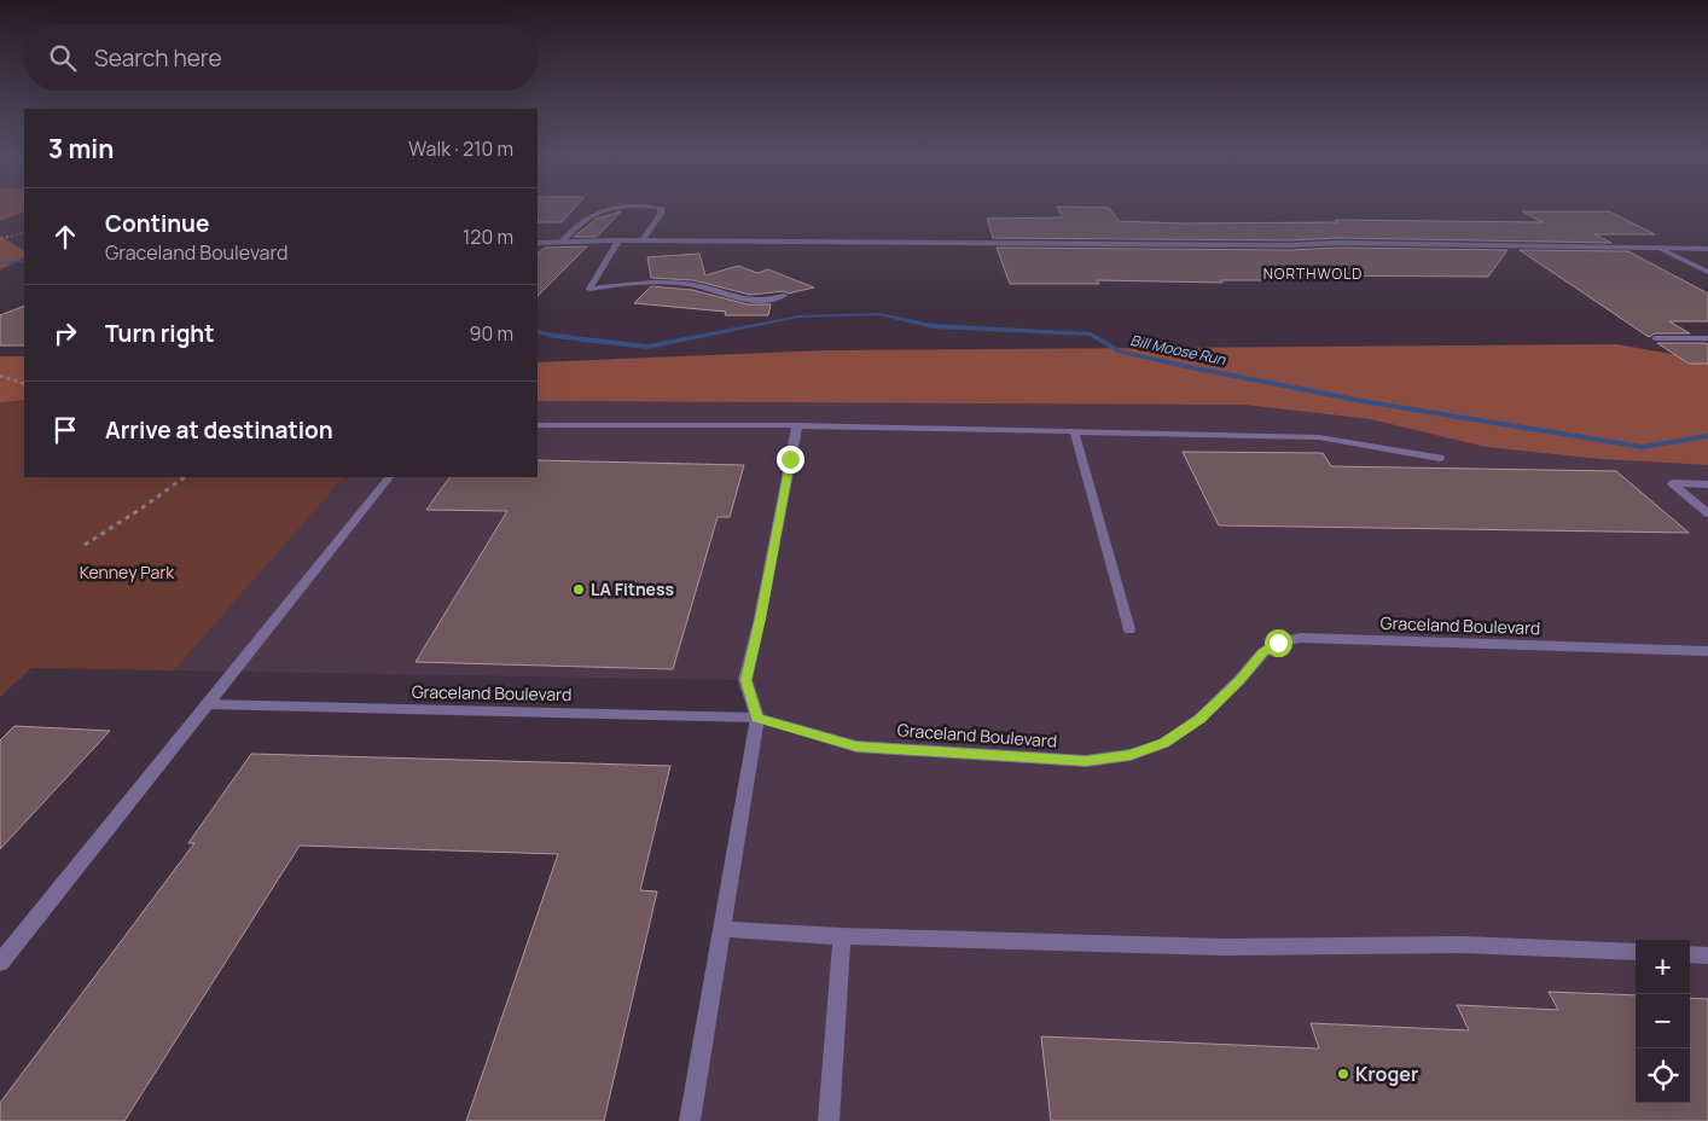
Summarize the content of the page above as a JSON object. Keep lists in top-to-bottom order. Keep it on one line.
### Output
{"streets":{"street":["Graceland Boulevard"]},"districts":["NORTHWOLD"],"water":["Bill Moose Run"],"parks":["Kenney Park"],"places":["LA Fitness","Kroger"],"page":{"search":"Search here","heading":["3 min","Walk · 210 m"],"list":[["Continue","Graceland Boulevard","120 m"],["Turn right","90 m"],"Arrive at destination"],"map_buttons":["+","−"]}}
